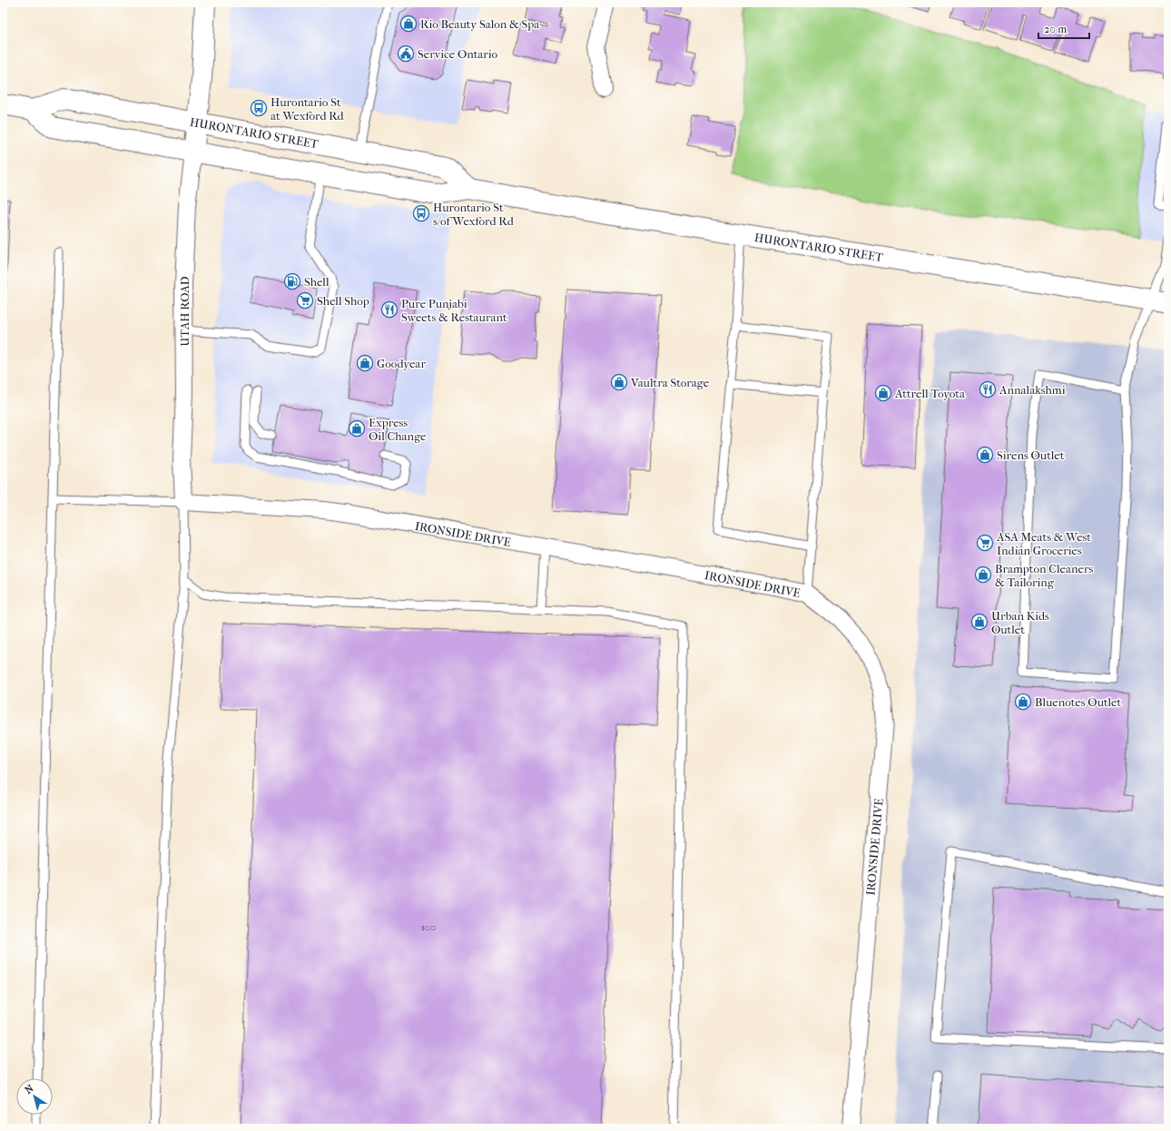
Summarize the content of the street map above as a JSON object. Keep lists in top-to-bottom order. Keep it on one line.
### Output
{"streets":{"main road":["HURONTARIO STREET","UTAH ROAD"],"street":["IRONSIDE DRIVE"]},"crossings":[["HURONTARIO STREET","UTAH ROAD"],["UTAH ROAD","IRONSIDE DRIVE"]],"places":{"shop":["Rio Beauty Salon & Spa","Goodyear","Vaultra Storage","Attrell Toyota","Express Oil Change","Sirens Outlet","Brampton Cleaners & Tailoring","Urban Kids Outlet","Bluenotes Outlet"],"public building":["Service Ontario"],"bus stop":["Hurontario St at Wexford Rd","Hurontario St s/of Wexford Rd"],"fuel station":["Shell"],"supermarket":["Shell Shop","ASA Meats & West Indian Groceries"],"restaurant":["Pure Punjabi Sweets & Restaurant","Annalakshmi"]},"house_numbers":["100"],"scale_bar":"20 m","north":"top left"}
